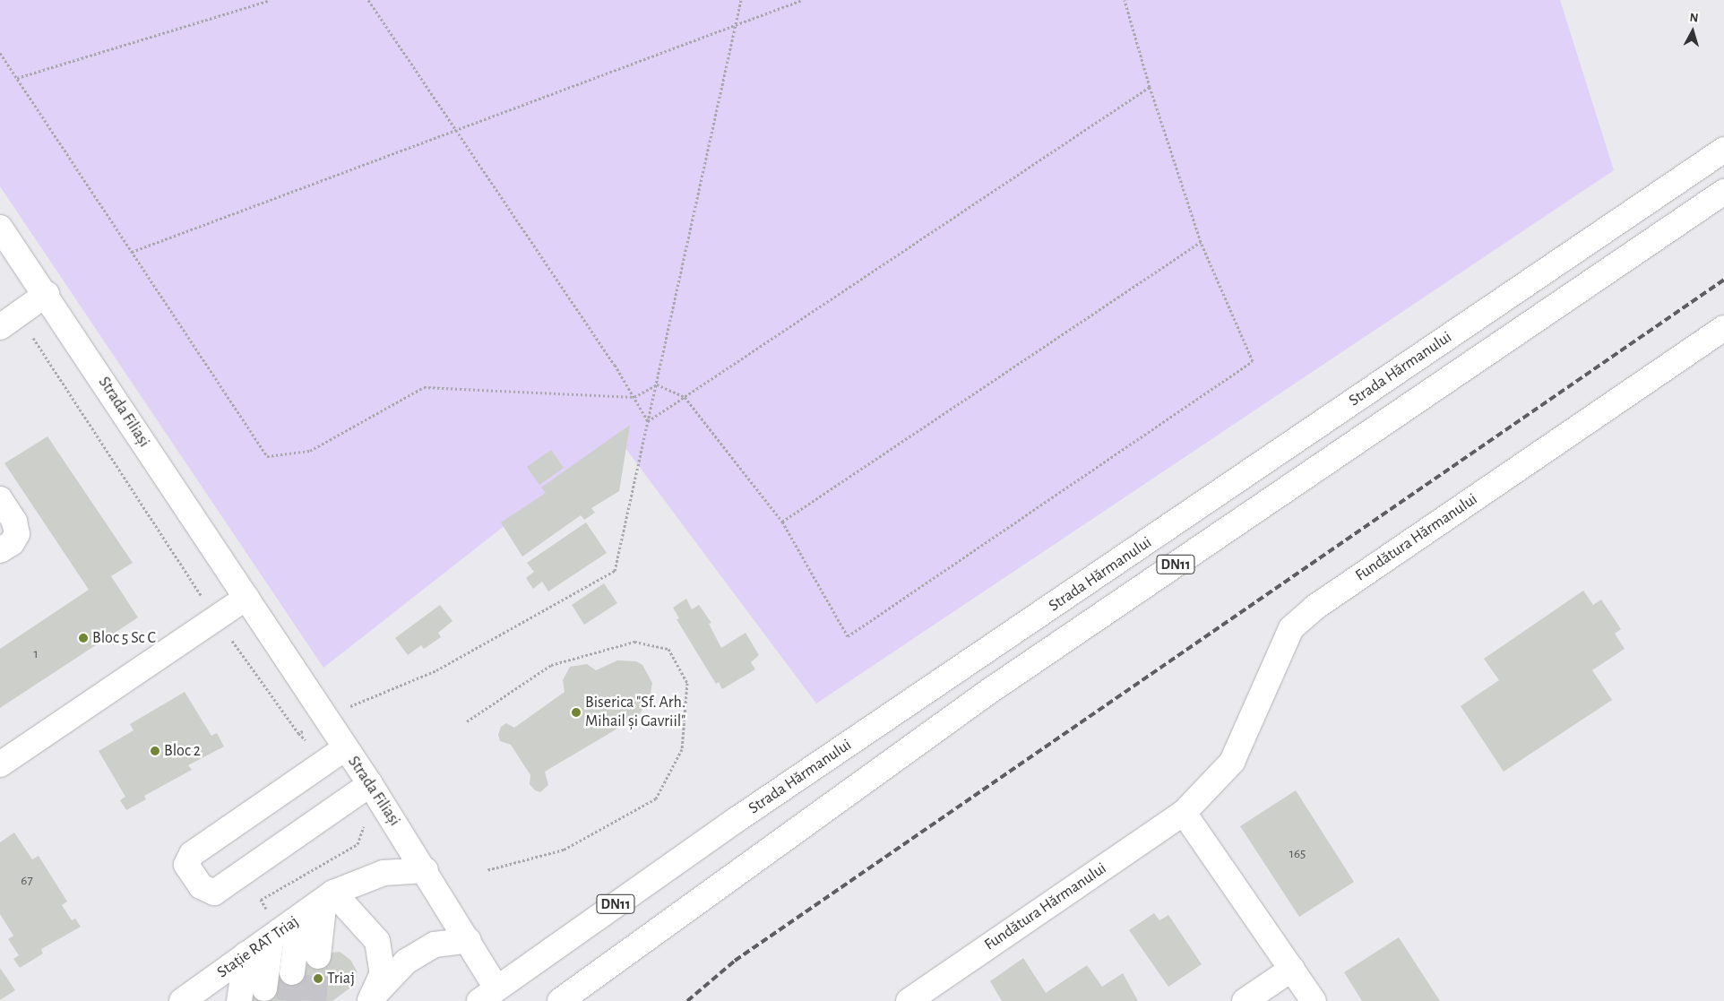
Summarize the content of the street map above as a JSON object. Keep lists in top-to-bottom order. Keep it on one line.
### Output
{"streets":{"main road":["Strada Hărmanului","Strada Filiași","Fundătura Hărmanului","DN11","Stație RAT Triaj"]},"crossings":[["Strada Hărmanului","Strada Filiași"],["Strada Filiași","Stație RAT Triaj"]],"places":["Bloc 5 Sc C","Biserica \"Sf. Arh. Mihail și Gavriil\"","Bloc 2","Triaj"],"house_numbers":["1","165","67"],"north":"top"}
